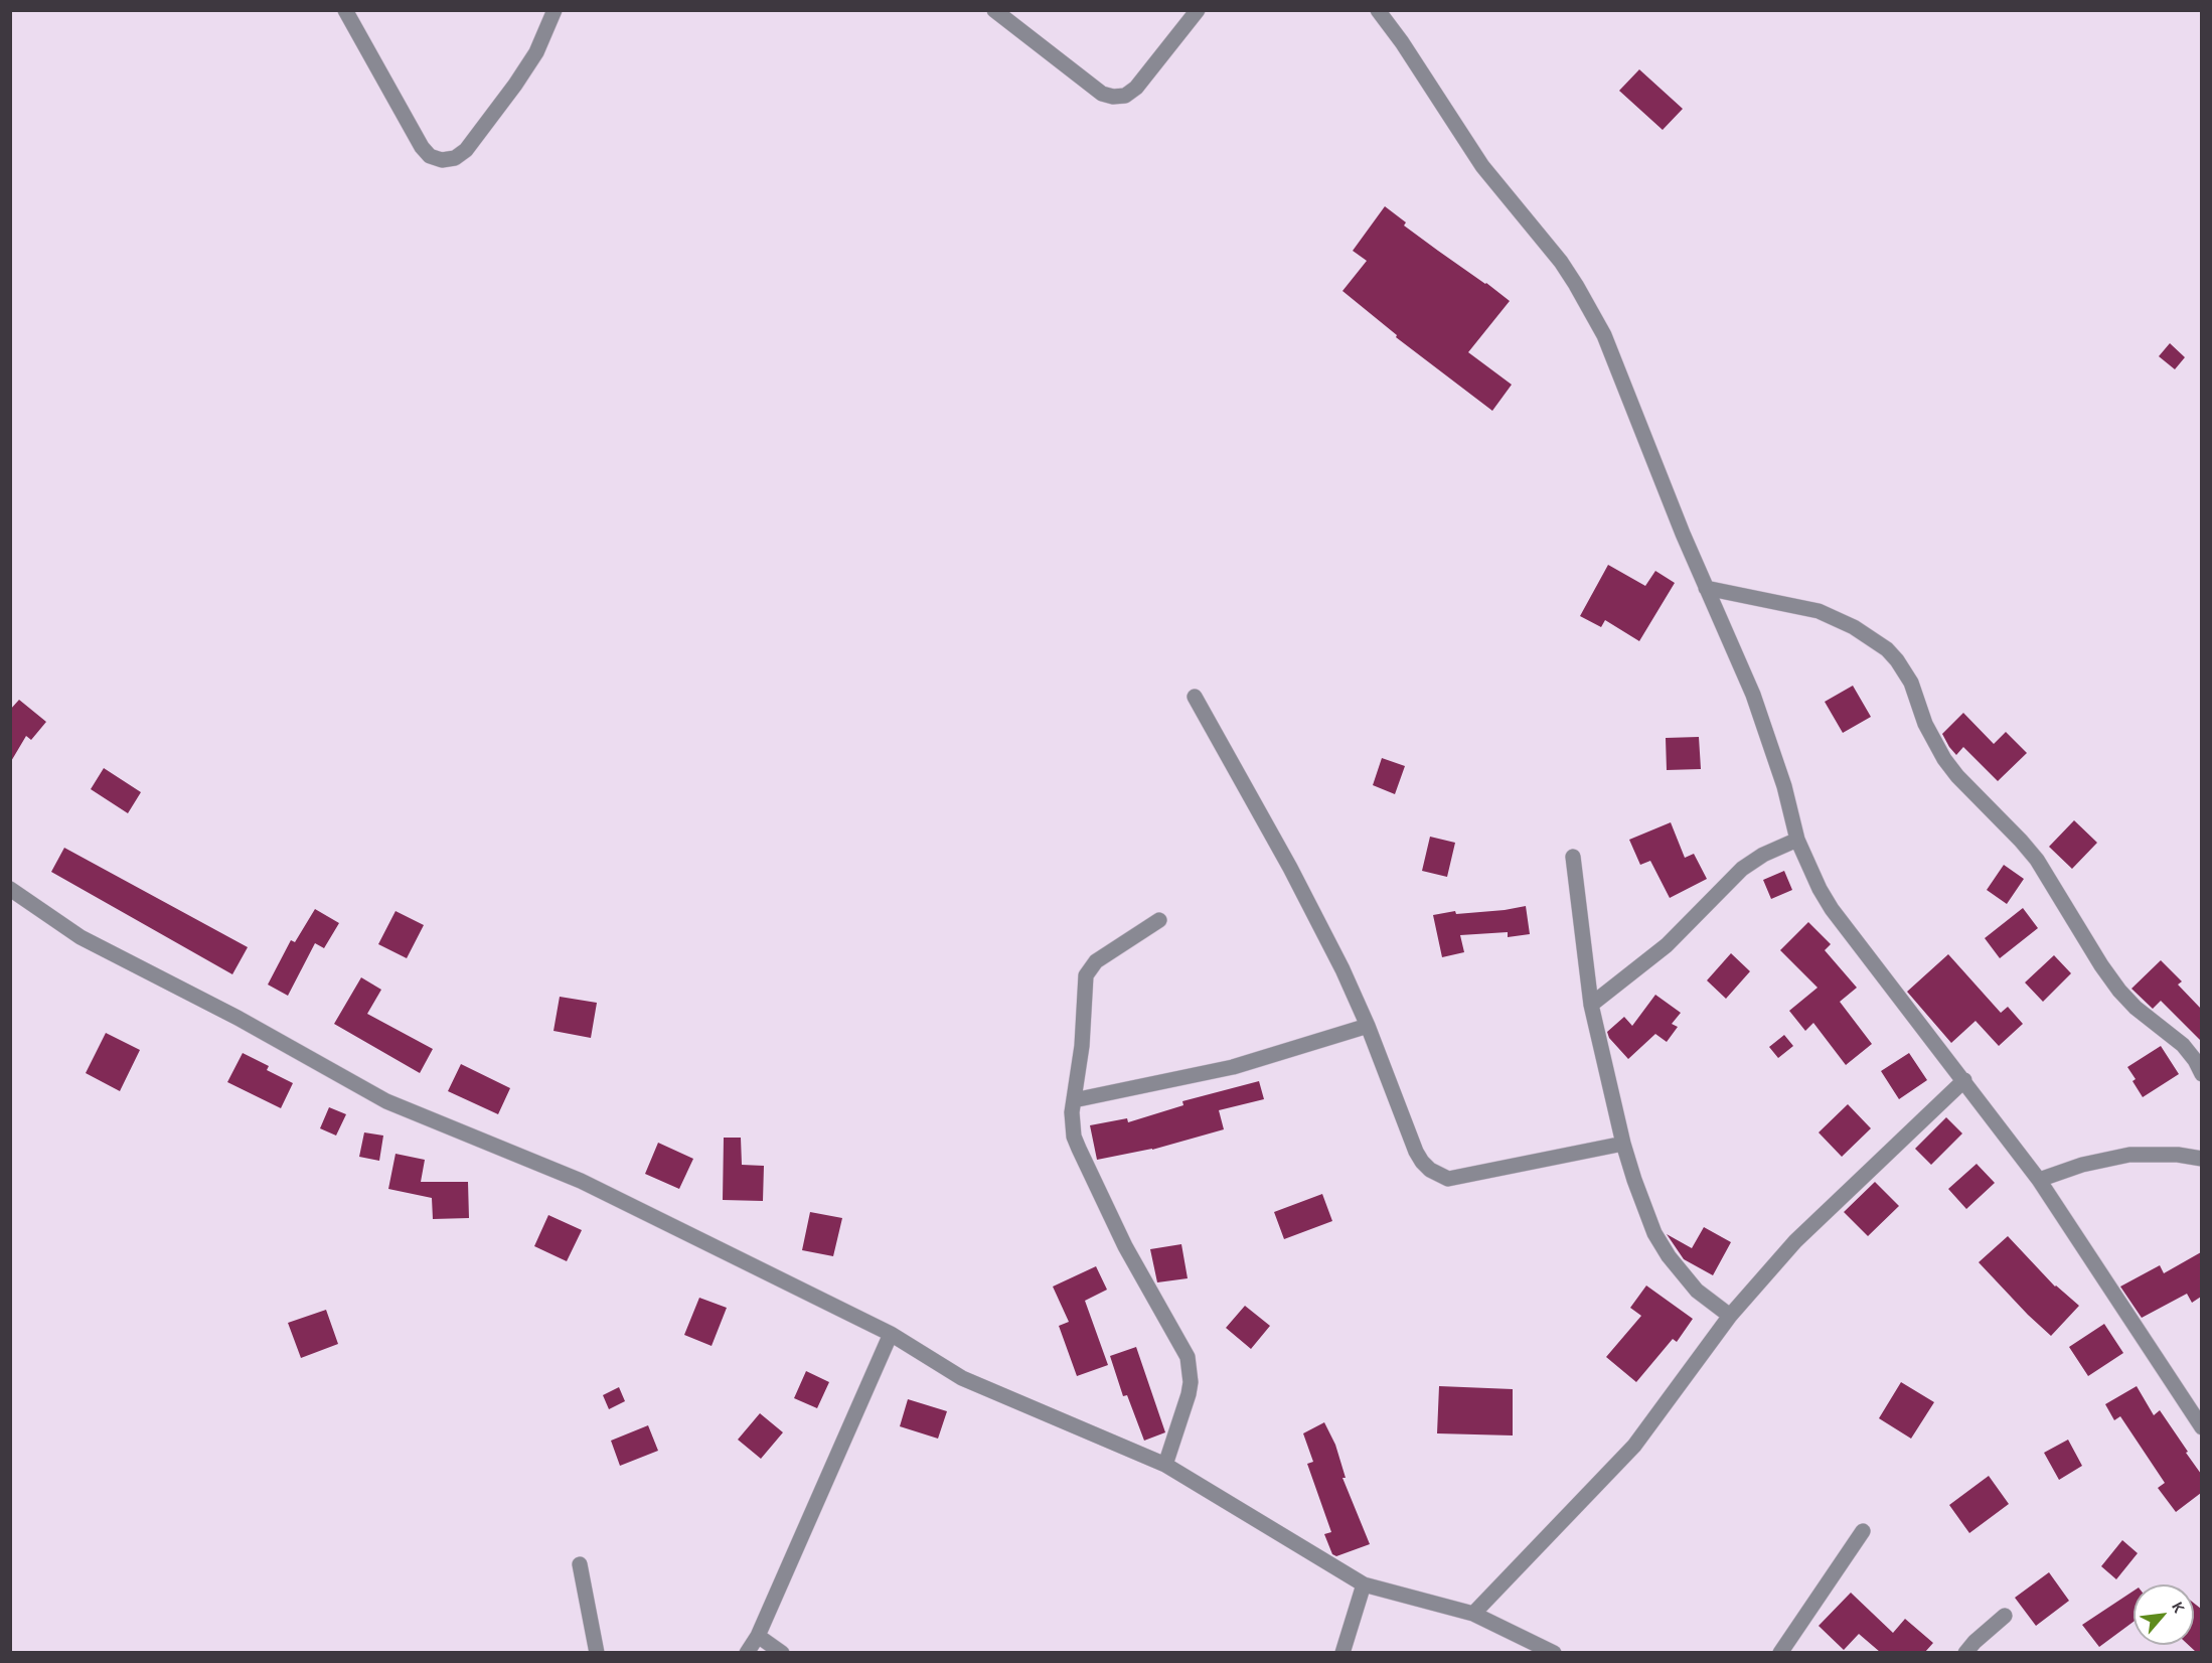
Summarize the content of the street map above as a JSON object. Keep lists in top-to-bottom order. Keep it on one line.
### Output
{"north":"top right"}
